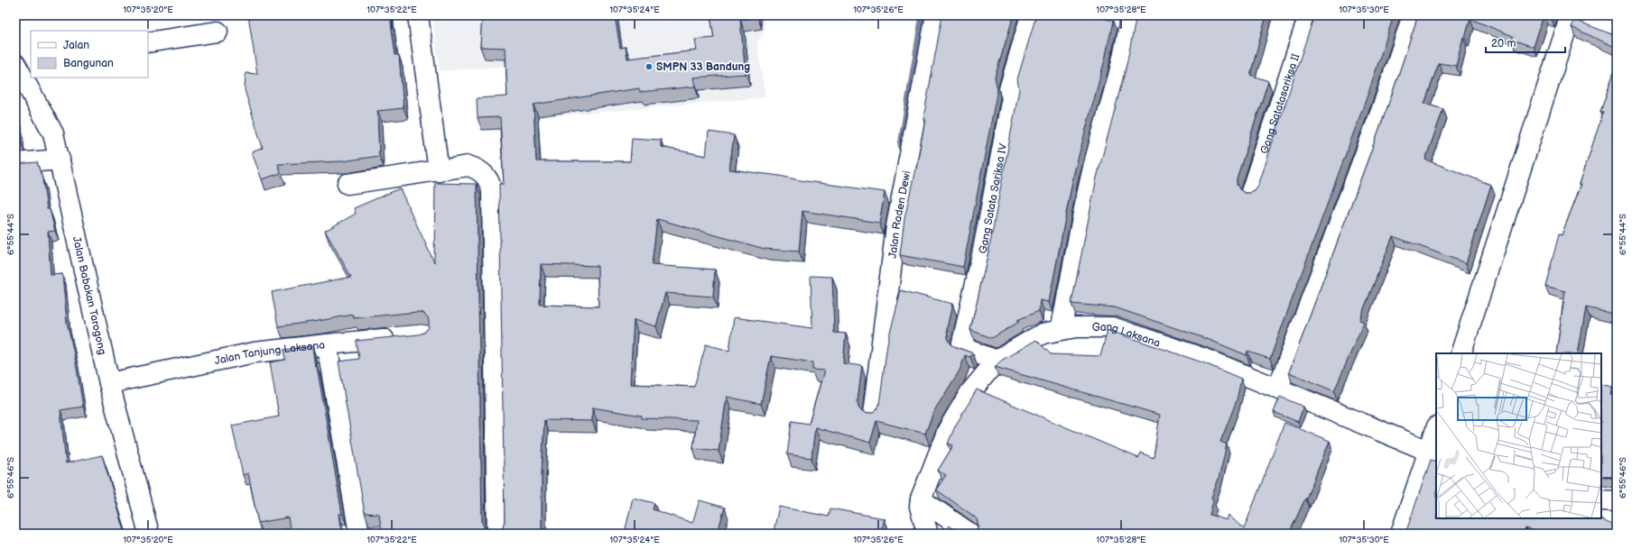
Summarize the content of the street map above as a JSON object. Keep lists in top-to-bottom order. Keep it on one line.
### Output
{"streets":{"street":["Gang Satatasariksa II","Gang Satata Sariksa IV","Jalan Raden Dewi","Jalan Babakan Tarogong","Gang Laksana","Jalan Tanjung Laksana"]},"crossings":[["Gang Satata Sariksa IV","Gang Laksana"],["Jalan Babakan Tarogong","Jalan Tanjung Laksana"]],"places":["SMPN 33 Bandung"],"legend":["Jalan","Bangunan"],"scale_bar":"20 m","coordinates":["107°35'20\"E","107°35'22\"E","107°35'24\"E","107°35'26\"E","107°35'28\"E","107°35'30\"E","6°55'44\"S","6°55'46\"S"]}
